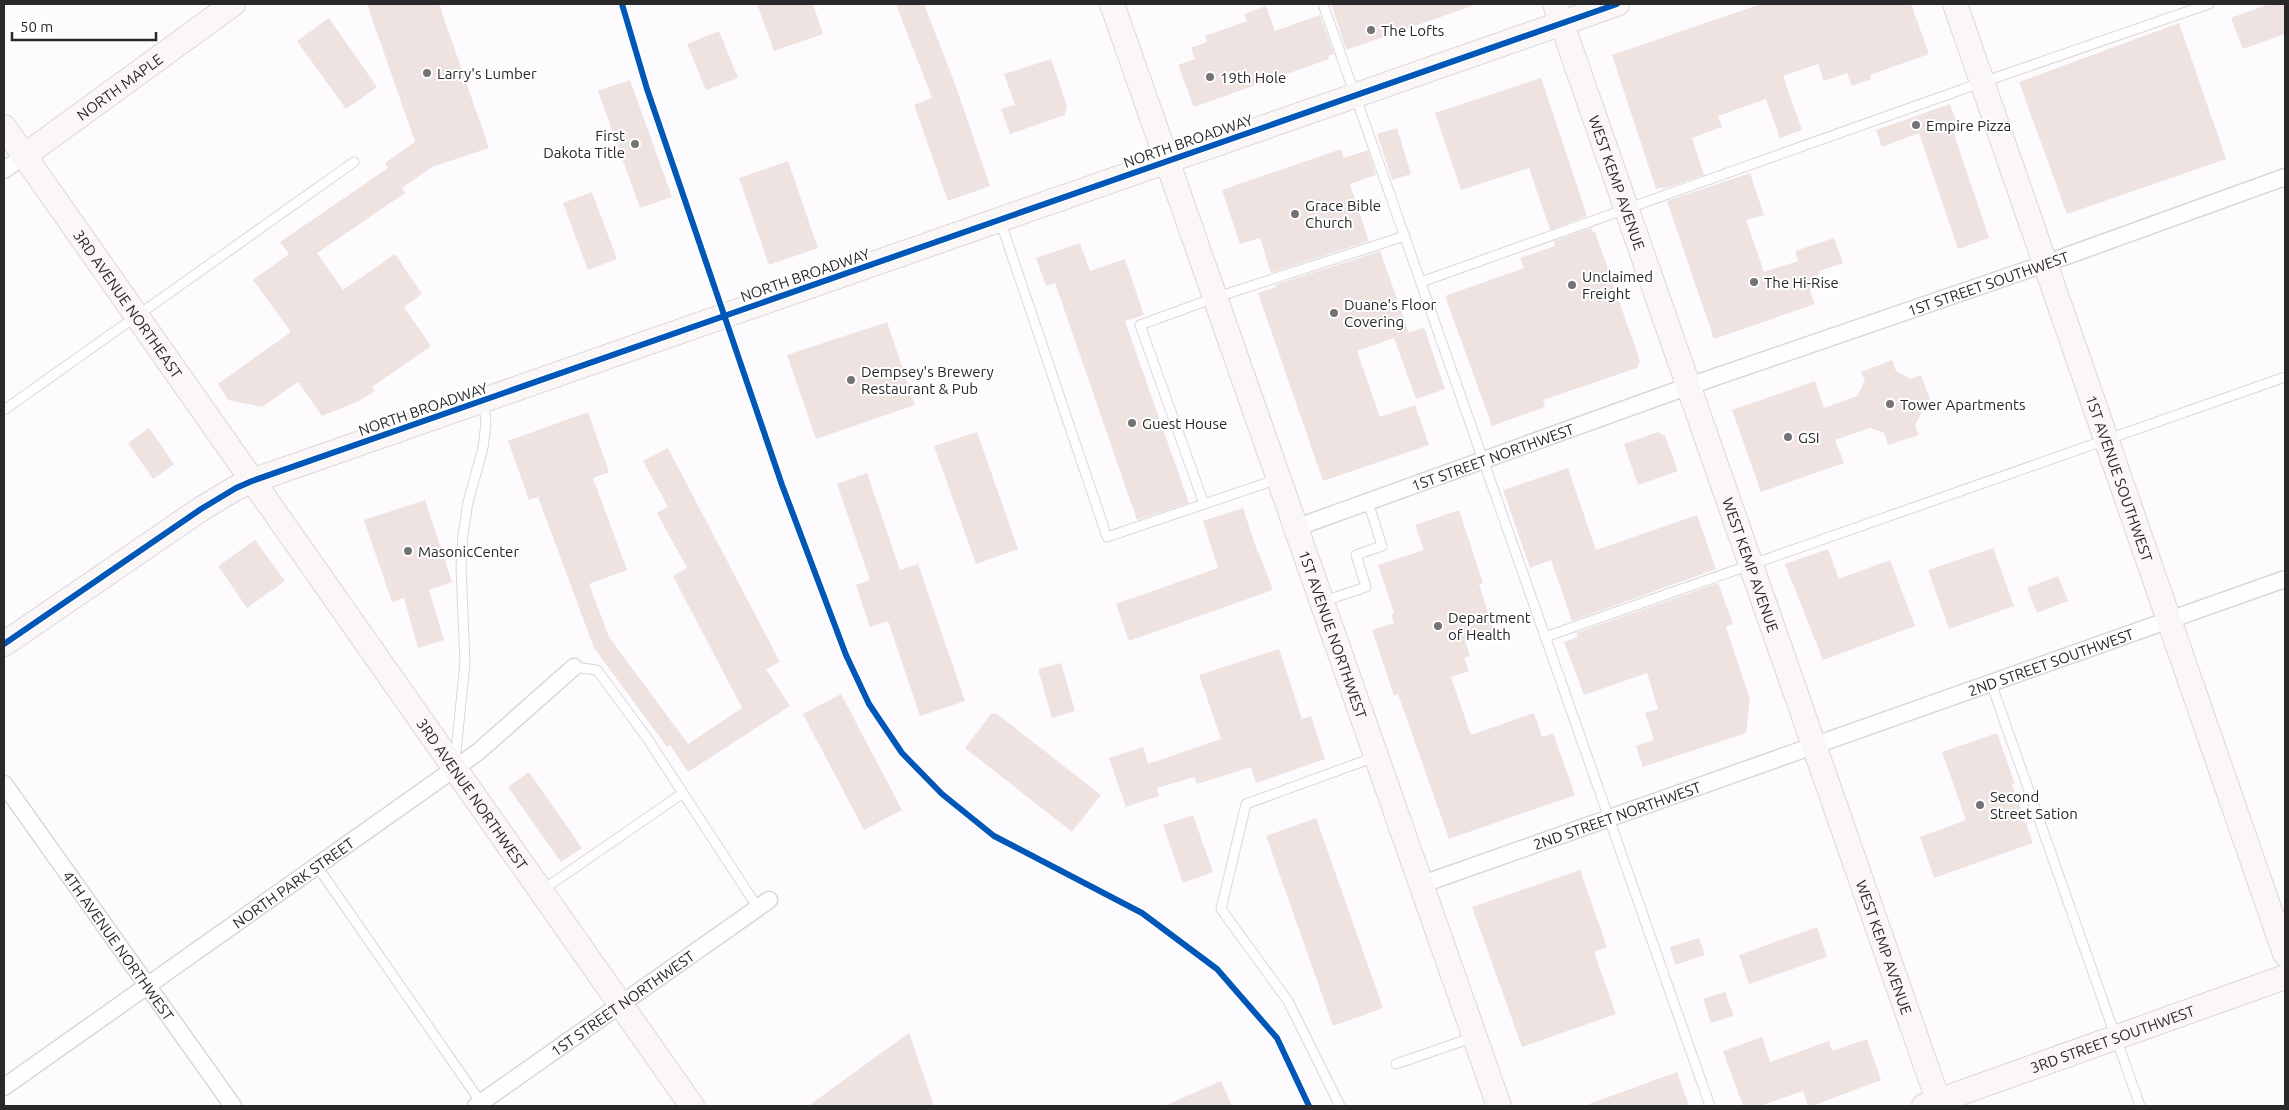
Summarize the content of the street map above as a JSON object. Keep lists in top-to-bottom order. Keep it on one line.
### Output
{"streets":{"street":["NORTH MAPLE","NORTH BROADWAY","WEST KEMP AVENUE","1ST STREET SOUTHWEST","3RD AVENUE NORTHEAST","1ST STREET NORTHWEST","1ST AVENUE SOUTHWEST","1ST AVENUE NORTHWEST","2ND STREET SOUTHWEST","3RD AVENUE NORTHWEST","2ND STREET NORTHWEST","NORTH PARK STREET","4TH AVENUE NORTHWEST","3RD STREET SOUTHWEST"]},"crossings":[["NORTH MAPLE","3RD AVENUE NORTHEAST"],["NORTH BROADWAY","WEST KEMP AVENUE"],["NORTH BROADWAY","3RD AVENUE NORTHEAST"],["NORTH BROADWAY","1ST AVENUE NORTHWEST"],["NORTH BROADWAY","3RD AVENUE NORTHWEST"],["WEST KEMP AVENUE","1ST STREET SOUTHWEST"],["WEST KEMP AVENUE","1ST STREET NORTHWEST"],["WEST KEMP AVENUE","2ND STREET SOUTHWEST"],["WEST KEMP AVENUE","2ND STREET NORTHWEST"],["WEST KEMP AVENUE","3RD STREET SOUTHWEST"],["1ST STREET SOUTHWEST","1ST STREET NORTHWEST"],["1ST STREET SOUTHWEST","1ST AVENUE SOUTHWEST"],["3RD AVENUE NORTHEAST","3RD AVENUE NORTHWEST"],["1ST STREET NORTHWEST","1ST AVENUE NORTHWEST"],["1ST STREET NORTHWEST","3RD AVENUE NORTHWEST"],["1ST AVENUE SOUTHWEST","2ND STREET SOUTHWEST"],["1ST AVENUE NORTHWEST","2ND STREET NORTHWEST"],["2ND STREET SOUTHWEST","2ND STREET NORTHWEST"],["3RD AVENUE NORTHWEST","NORTH PARK STREET"],["NORTH PARK STREET","4TH AVENUE NORTHWEST"]],"places":["The Lofts","Larry's Lumber","19th Hole","Empire Pizza","First Dakota Title","Grace Bible Church","The Hi-Rise","Unclaimed Freight","Duane's Floor Covering","Dempsey's Brewery Restaurant & Pub","Tower Apartments","Guest House","GSI","MasonicCenter","Department of Health","Second Street Sation"],"scale_bar":"50 m"}
